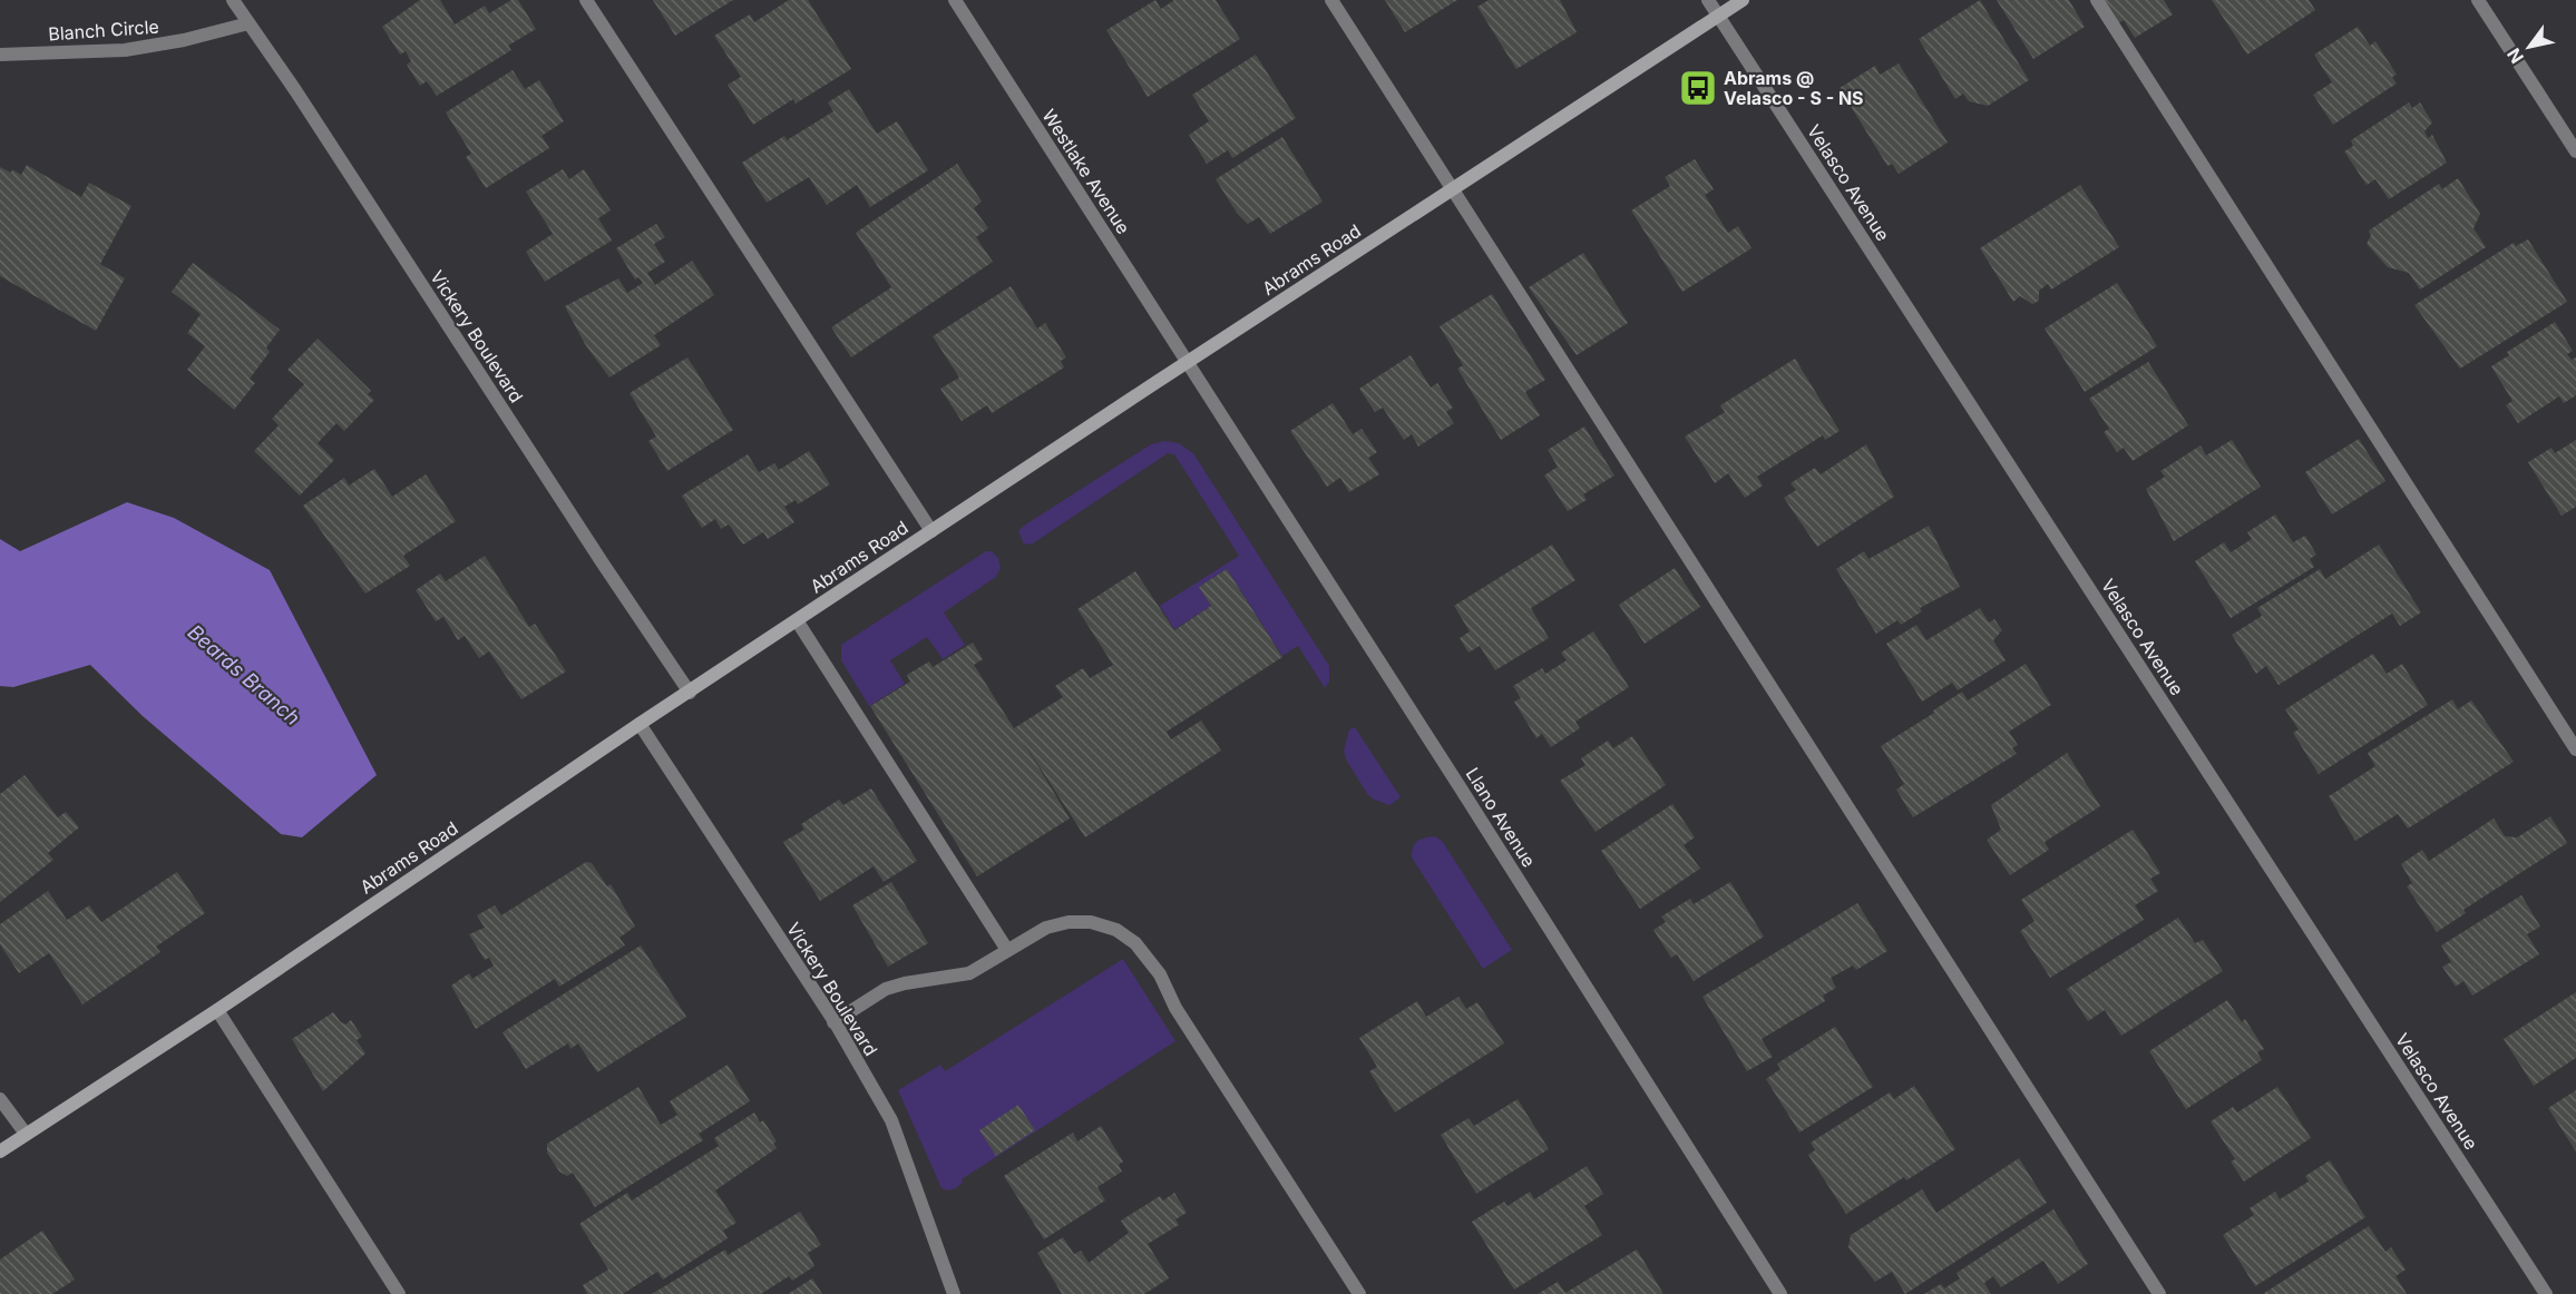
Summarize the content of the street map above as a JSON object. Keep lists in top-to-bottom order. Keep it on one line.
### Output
{"streets":{"main road":["Abrams Road"],"street":["Blanch Circle","Westlake Avenue","Velasco Avenue","Vickery Boulevard","Llano Avenue"]},"crossings":[["Blanch Circle","Vickery Boulevard"],["Westlake Avenue","Abrams Road"],["Westlake Avenue","Llano Avenue"],["Velasco Avenue","Abrams Road"],["Abrams Road","Vickery Boulevard"],["Abrams Road","Llano Avenue"]],"water":["Beards Branch"],"places":{"bus stop":["Abrams @ Velasco - S - NS"]},"north":"bottom left"}
